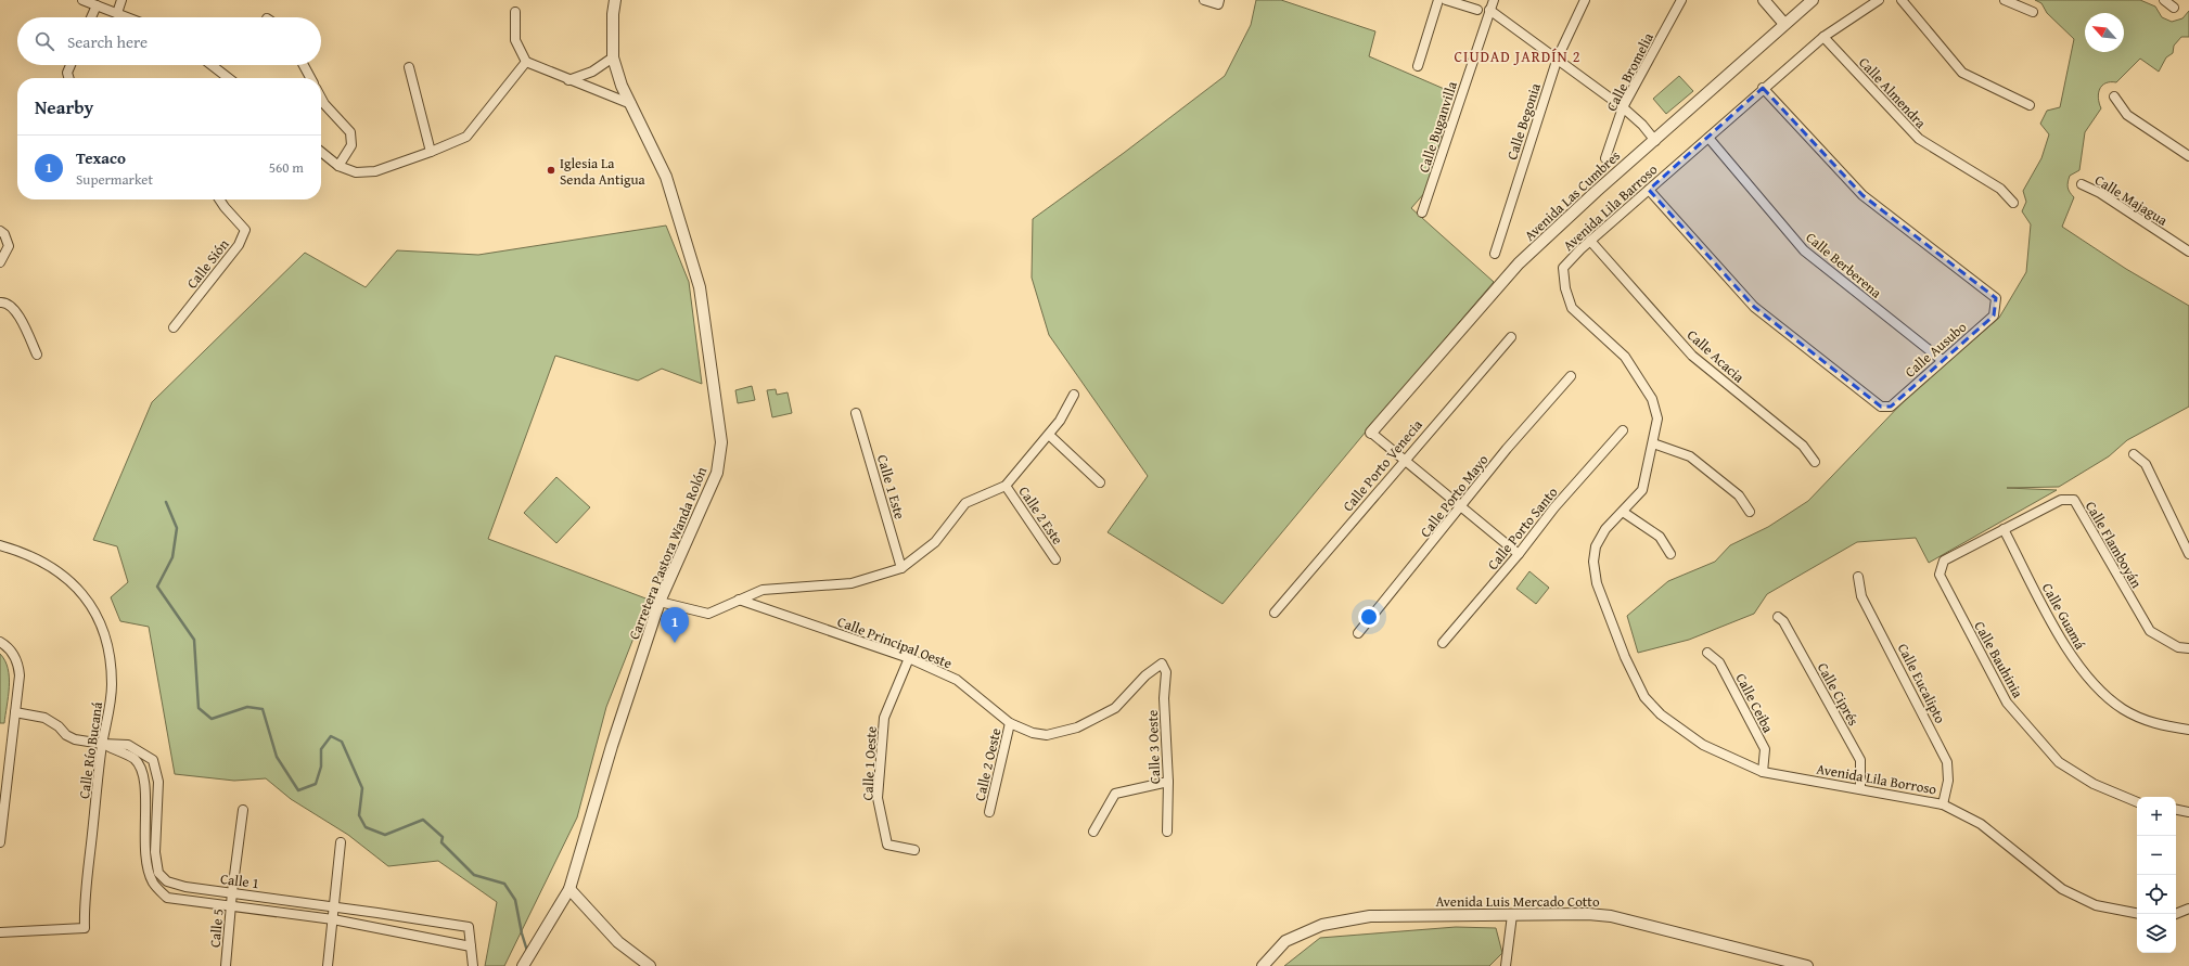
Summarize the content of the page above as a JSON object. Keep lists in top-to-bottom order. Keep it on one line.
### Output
{"streets":{"street":["Calle Bromelia","Calle Almendra","Calle Begonia","Calle Buganvilla","Avenida Las Cumbres","Calle Majagua","Avenida Lila Barroso","Calle Sión","Calle Berberena","Calle Ausubo","Calle Acacia","Calle Porto Venecia","Calle 1 Este","Calle Porto Mayo","Calle 2 Este","Calle Porto Santo","Calle Flamboyán","Carretera Pastora Wanda Rolón","Calle Guamá","Calle Principal Oeste","Calle Bauhinia","Calle Eucalipto","Calle Ciprés","Calle Ceiba","Calle 3 Oeste","Calle Río Bucaná","Calle 1 Oeste","Calle 2 Oeste","Avenida Lila Borroso","Calle 1","Avenida Luis Mercado Cotto","Calle 5"]},"crossings":[["Calle Almendra","Avenida Lila Barroso"],["Avenida Lila Barroso","Calle Berberena"],["Avenida Lila Barroso","Calle Ausubo"],["Avenida Lila Barroso","Calle Acacia"],["Avenida Lila Barroso","Avenida Lila Borroso"],["Calle Berberena","Calle Ausubo"],["Calle Flamboyán","Calle Guamá"],["Calle Flamboyán","Calle Bauhinia"],["Calle Guamá","Calle Bauhinia"],["Calle Principal Oeste","Calle 3 Oeste"],["Calle Principal Oeste","Calle 1 Oeste"],["Calle Principal Oeste","Calle 2 Oeste"],["Calle Eucalipto","Avenida Lila Borroso"],["Calle Ciprés","Avenida Lila Borroso"],["Calle Ceiba","Avenida Lila Borroso"],["Calle Río Bucaná","Calle 1"],["Calle 1","Calle 5"]],"districts":["CIUDAD JARDÍN 2"],"places":["Iglesia La Senda Antigua"],"north":"top left","page":{"search":"Search here","heading":"Nearby","list":[{"mark":"1","name":"Texaco","note":"Supermarket","value":"560 m"}],"pins":"1","map_buttons":["+","−"]}}
